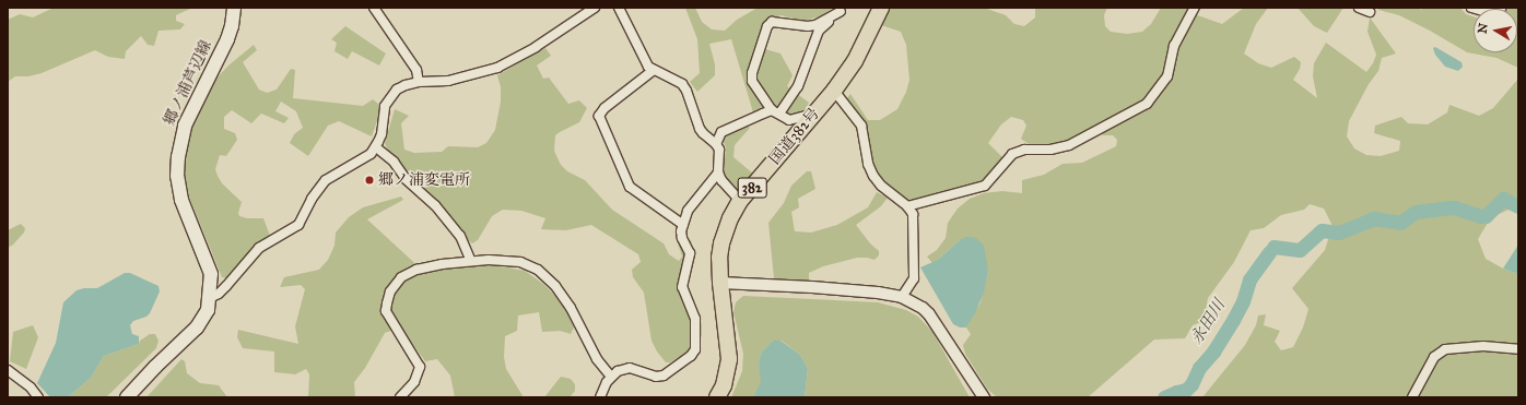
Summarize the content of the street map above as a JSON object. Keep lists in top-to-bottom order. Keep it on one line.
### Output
{"streets":{"highway":["国道382号","382"],"main road":["郷ノ浦芦辺線"]},"water":["永田川"],"places":["郷ノ浦変電所"],"north":"left"}
